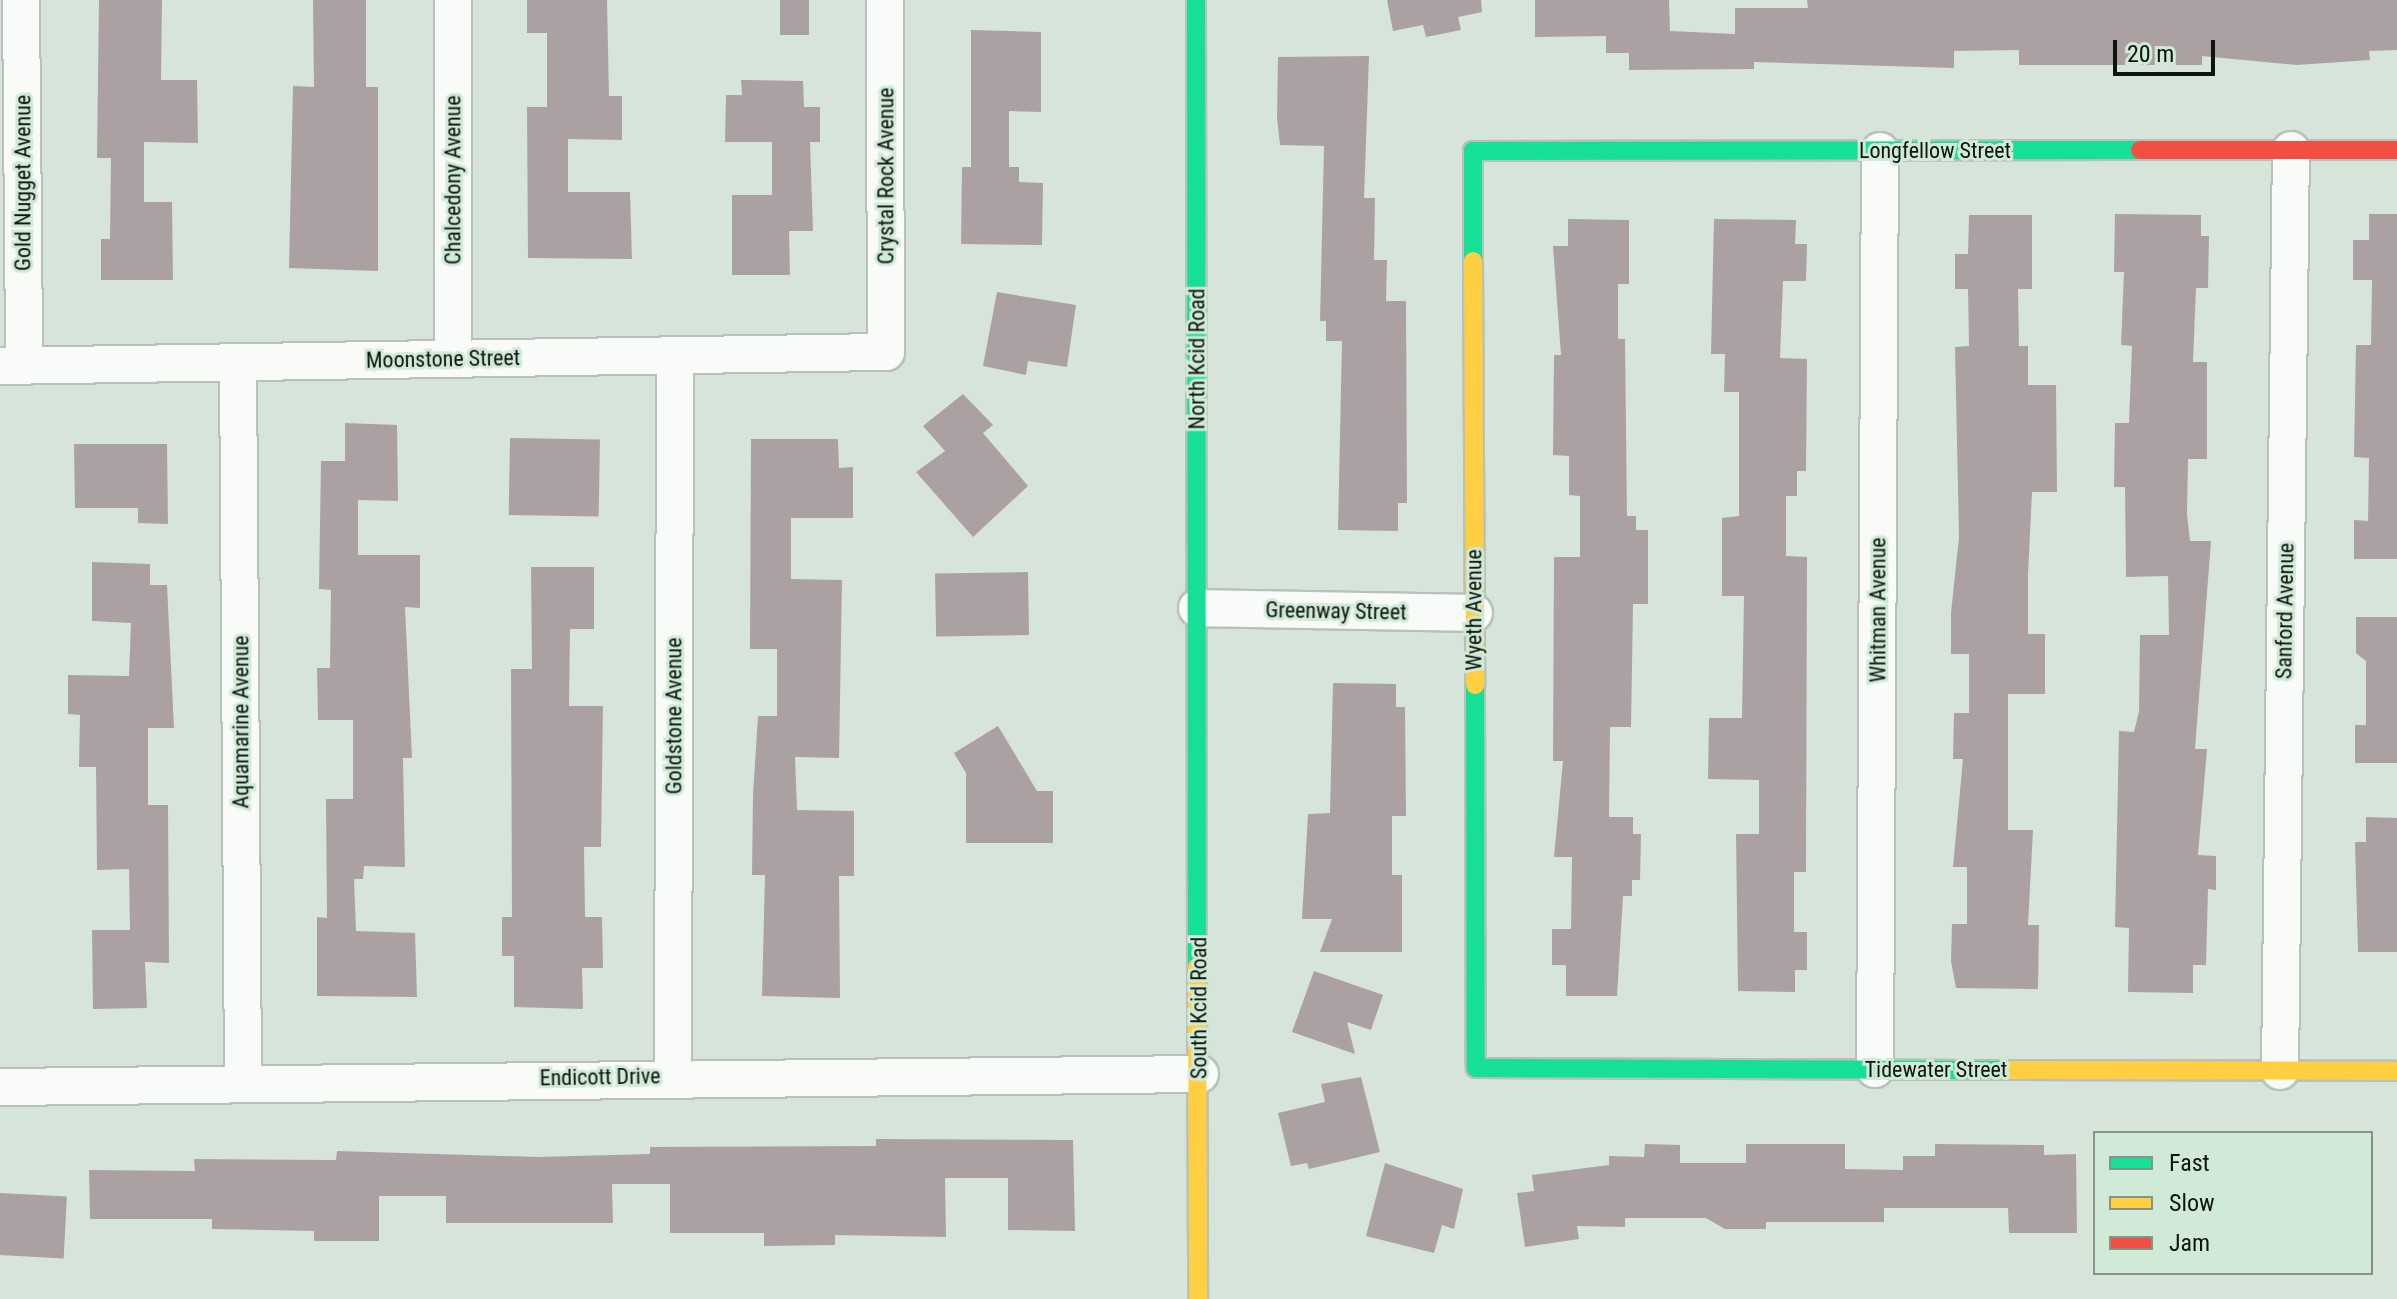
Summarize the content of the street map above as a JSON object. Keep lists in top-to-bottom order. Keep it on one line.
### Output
{"streets":{"street":["Longfellow Street","Crystal Rock Avenue","Chalcedony Avenue","Gold Nugget Avenue","Moonstone Street","North Kcid Road","Wyeth Avenue","Whitman Avenue","Greenway Street","Sanford Avenue","Goldstone Avenue","Aquamarine Avenue","South Kcid Road","Tidewater Street","Endicott Drive"]},"crossings":[["Longfellow Street","Wyeth Avenue"],["Longfellow Street","Whitman Avenue"],["Longfellow Street","Sanford Avenue"],["Crystal Rock Avenue","Moonstone Street"],["Chalcedony Avenue","Moonstone Street"],["Gold Nugget Avenue","Moonstone Street"],["Moonstone Street","Goldstone Avenue"],["Moonstone Street","Aquamarine Avenue"],["North Kcid Road","Greenway Street"],["North Kcid Road","South Kcid Road"],["Wyeth Avenue","Greenway Street"],["Wyeth Avenue","Tidewater Street"],["Whitman Avenue","Tidewater Street"],["Sanford Avenue","Tidewater Street"],["Goldstone Avenue","Endicott Drive"],["Aquamarine Avenue","Endicott Drive"],["South Kcid Road","Endicott Drive"]],"legend":["Fast","Slow","Jam"],"scale_bar":"20 m"}
